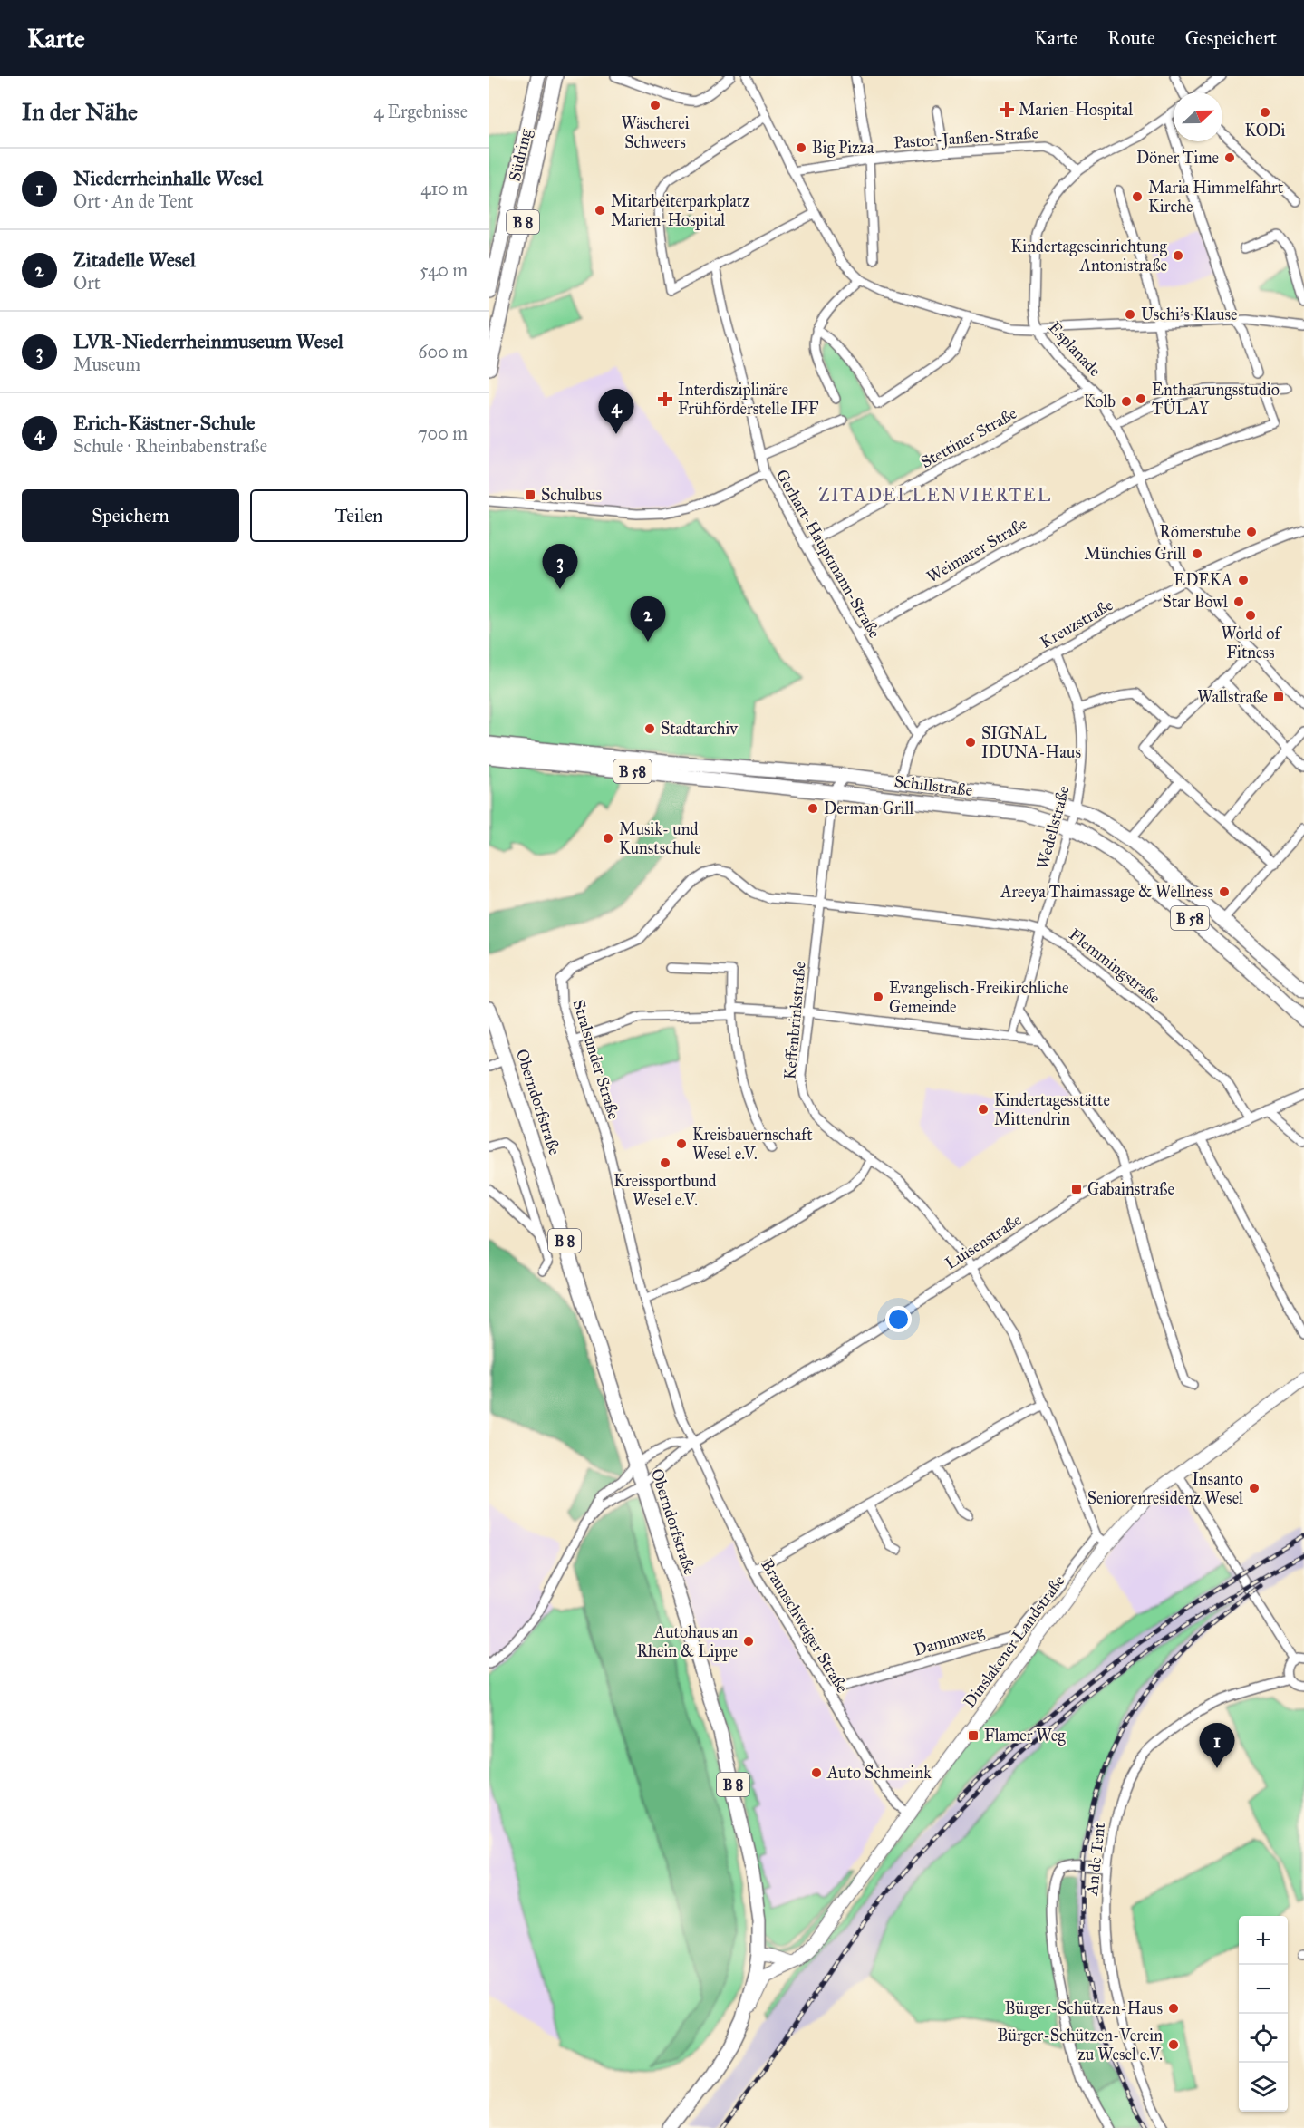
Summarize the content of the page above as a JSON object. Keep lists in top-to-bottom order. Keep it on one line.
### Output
{"streets":{"main road":["Südring","B 8","B 58","Schillstraße","Oberndorfstraße","Dinslakener Landstraße"],"street":["Pastor-Janßen-Straße","Esplanade","Stettiner Straße","Weimarer Straße","Gerhart-Hauptmann-Straße","Kreuzstraße","Wedellstraße","Flemmingstraße","Keffenbrinkstraße","Stralsunder Straße","Luisenstraße","Braunschweiger Straße","Dammweg","An de Tent"]},"crossings":[["Pastor-Janßen-Straße","Esplanade"],["Esplanade","Stettiner Straße"],["Esplanade","Weimarer Straße"],["Esplanade","Kreuzstraße"],["Stettiner Straße","Gerhart-Hauptmann-Straße"],["Weimarer Straße","Gerhart-Hauptmann-Straße"],["Gerhart-Hauptmann-Straße","Kreuzstraße"],["Kreuzstraße","Schillstraße"],["Kreuzstraße","Wedellstraße"],["Schillstraße","Wedellstraße"],["Schillstraße","Keffenbrinkstraße"],["Wedellstraße","Flemmingstraße"],["Flemmingstraße","Keffenbrinkstraße"],["Flemmingstraße","Stralsunder Straße"],["Flemmingstraße","Luisenstraße"],["Keffenbrinkstraße","Stralsunder Straße"],["Keffenbrinkstraße","Luisenstraße"],["Stralsunder Straße","Luisenstraße"],["Stralsunder Straße","Braunschweiger Straße"],["Oberndorfstraße","Luisenstraße"],["Oberndorfstraße","Dinslakener Landstraße"],["Luisenstraße","Braunschweiger Straße"],["Braunschweiger Straße","Dammweg"],["Braunschweiger Straße","Dinslakener Landstraße"]],"districts":["ZITADELLENVIERTEL"],"places":{"other":["Wäscherei Schweers","KODi","Big Pizza","Döner Time","Maria Himmelfahrt Kirche","Mitarbeiterparkplatz Marien-Hospital","Kindertageseinrichtung Antonistraße","Uschi's Klause","Enthaarungsstudio TÜLAY","Kolb","Römerstube","Münchies Grill","EDEKA","Star Bowl","World of Fitness","Stadtarchiv","SIGNAL IDUNA-Haus","Derman Grill","Musik- und Kunstschule","Areeya Thaimassage & Wellness","Evangelisch-Freikirchliche Gemeinde","Kindertagesstätte Mittendrin","Kreisbauernschaft Wesel e.V.","Kreissportbund Wesel e.V.","Insanto Seniorenresidenz Wesel","Autohaus an Rhein & Lippe","Auto Schmeink","Bürger-Schützen-Haus","Bürger-Schützen-Verein zu Wesel e.V."],"health":["Marien-Hospital","Interdisziplinäre Frühförderstelle IFF"],"transit":["Schulbus","Wallstraße","Gabainstraße","Flamer Weg"]},"north":"right","page":{"header":"Karte","nav":["Karte","Route","Gespeichert"],"heading":["In der Nähe","4 Ergebnisse"],"list":[{"mark":"1","name":"Niederrheinhalle Wesel","note":"Ort · An de Tent","value":"410 m"},{"mark":"2","name":"Zitadelle Wesel","note":"Ort","value":"540 m"},{"mark":"3","name":"LVR-Niederrheinmuseum Wesel","note":"Museum","value":"600 m"},{"mark":"4","name":"Erich-Kästner-Schule","note":"Schule · Rheinbabenstraße","value":"700 m"}],"pins":["4","3","2","1"],"buttons":["Speichern","Teilen"],"map_buttons":["+","−"]}}
